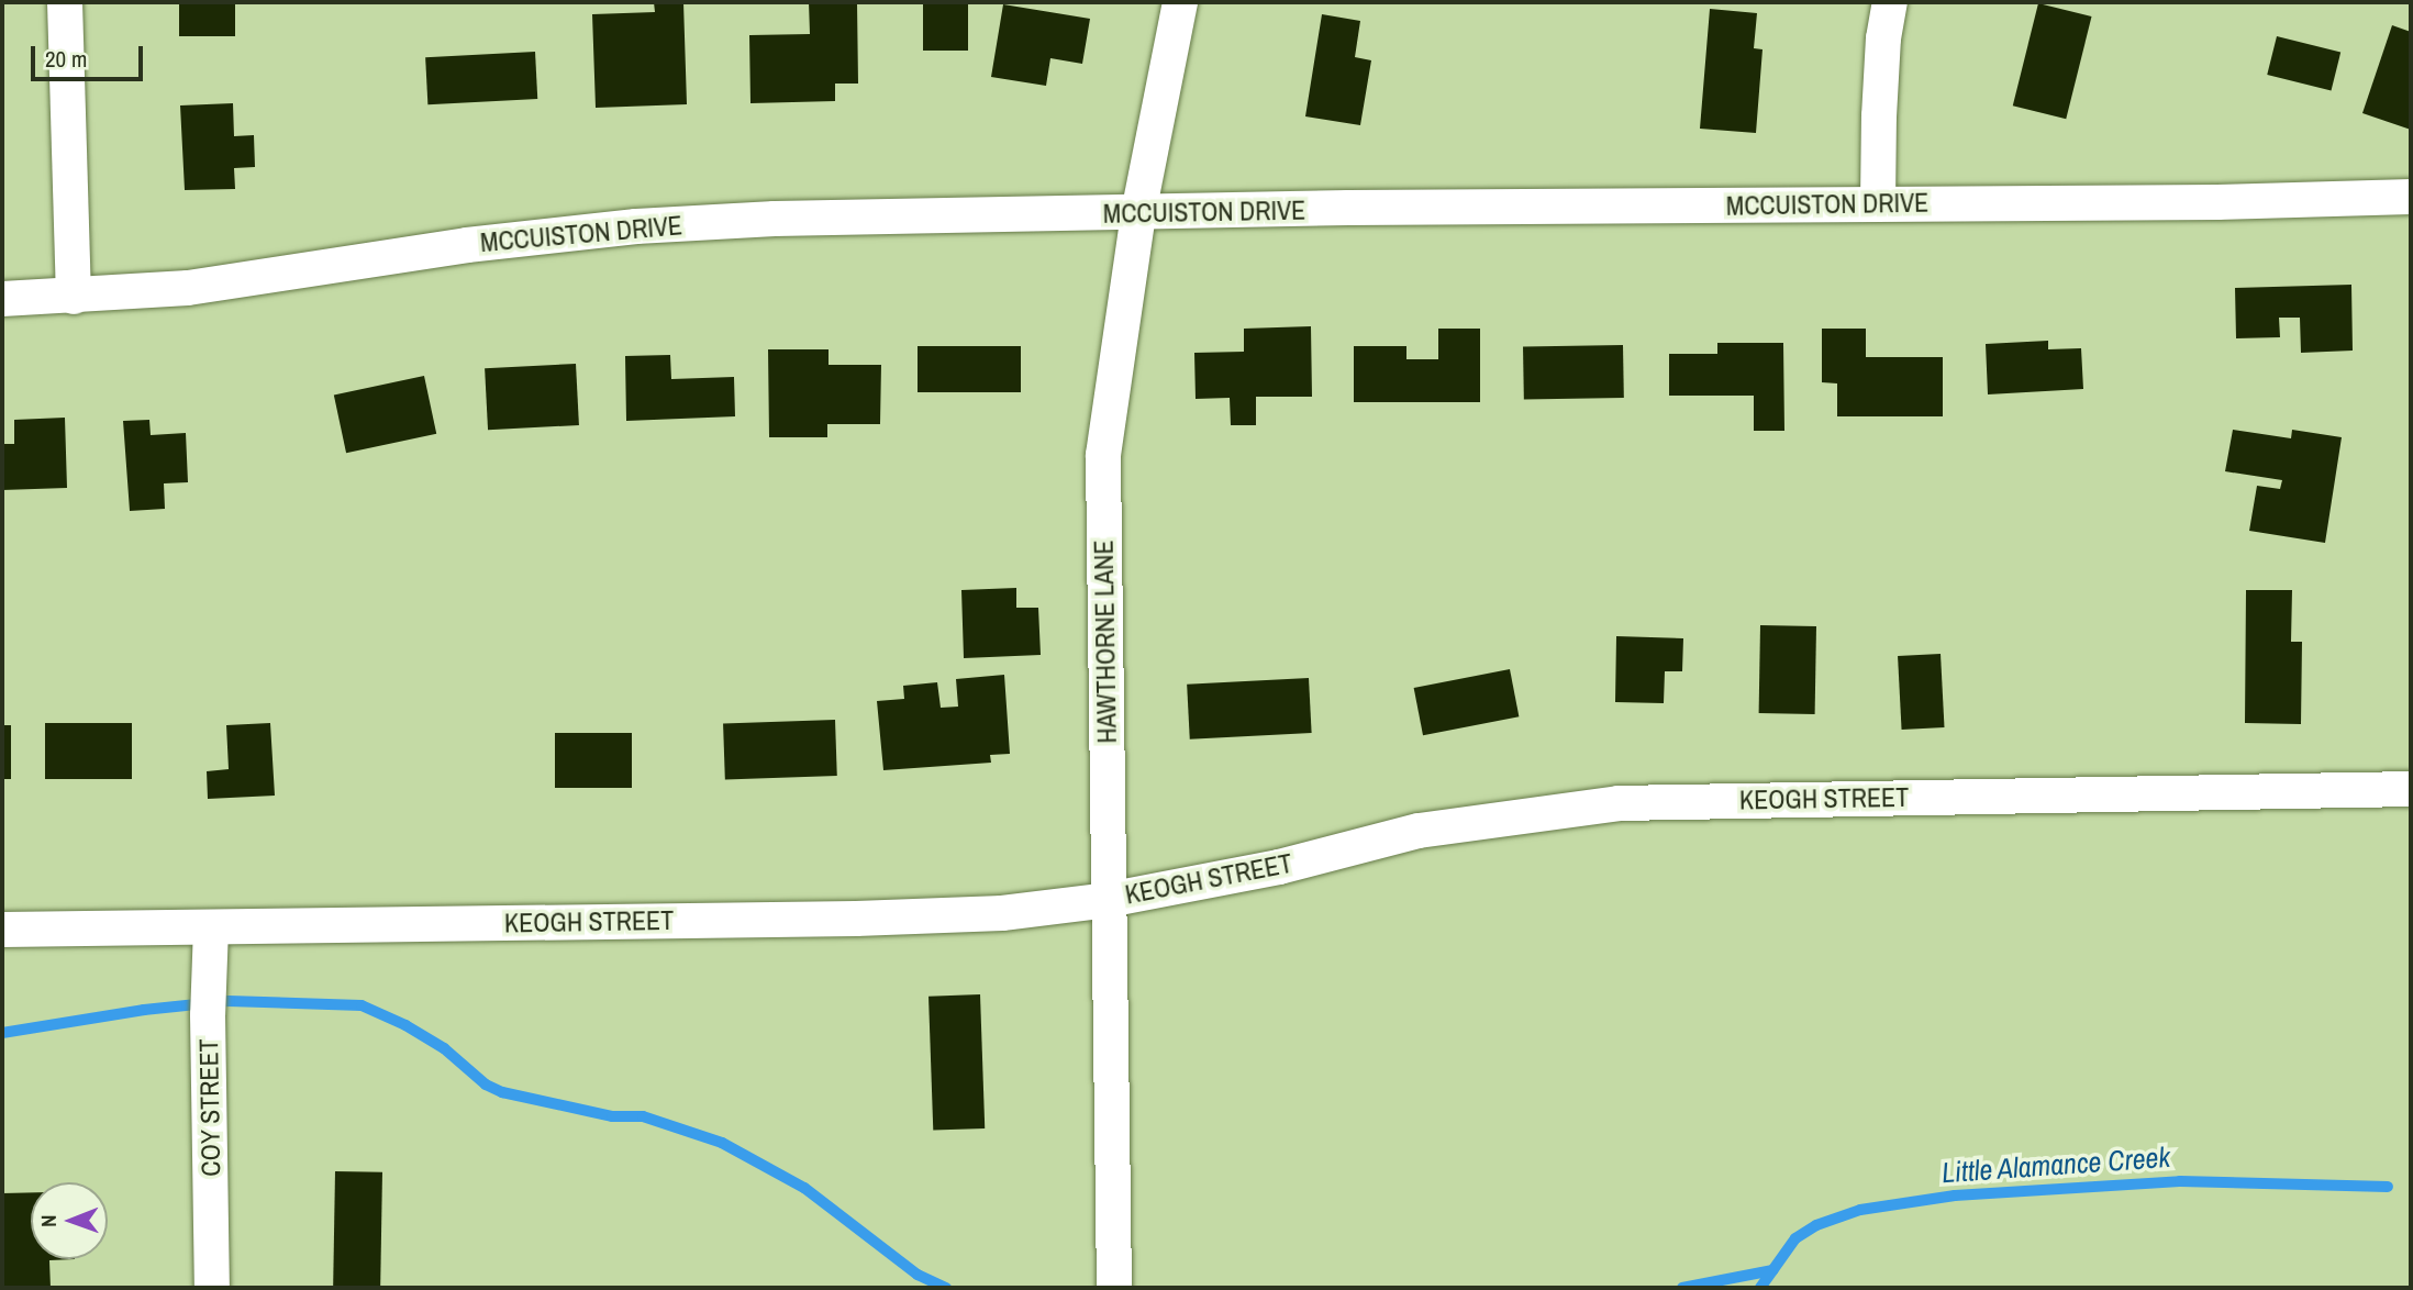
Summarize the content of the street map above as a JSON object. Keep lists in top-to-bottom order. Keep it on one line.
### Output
{"streets":{"street":["MCCUISTON DRIVE","HAWTHORNE LANE","KEOGH STREET","COY STREET"]},"crossings":[["MCCUISTON DRIVE","HAWTHORNE LANE"],["HAWTHORNE LANE","KEOGH STREET"],["KEOGH STREET","COY STREET"]],"water":["Little Alamance Creek"],"scale_bar":"20 m","north":"left"}
